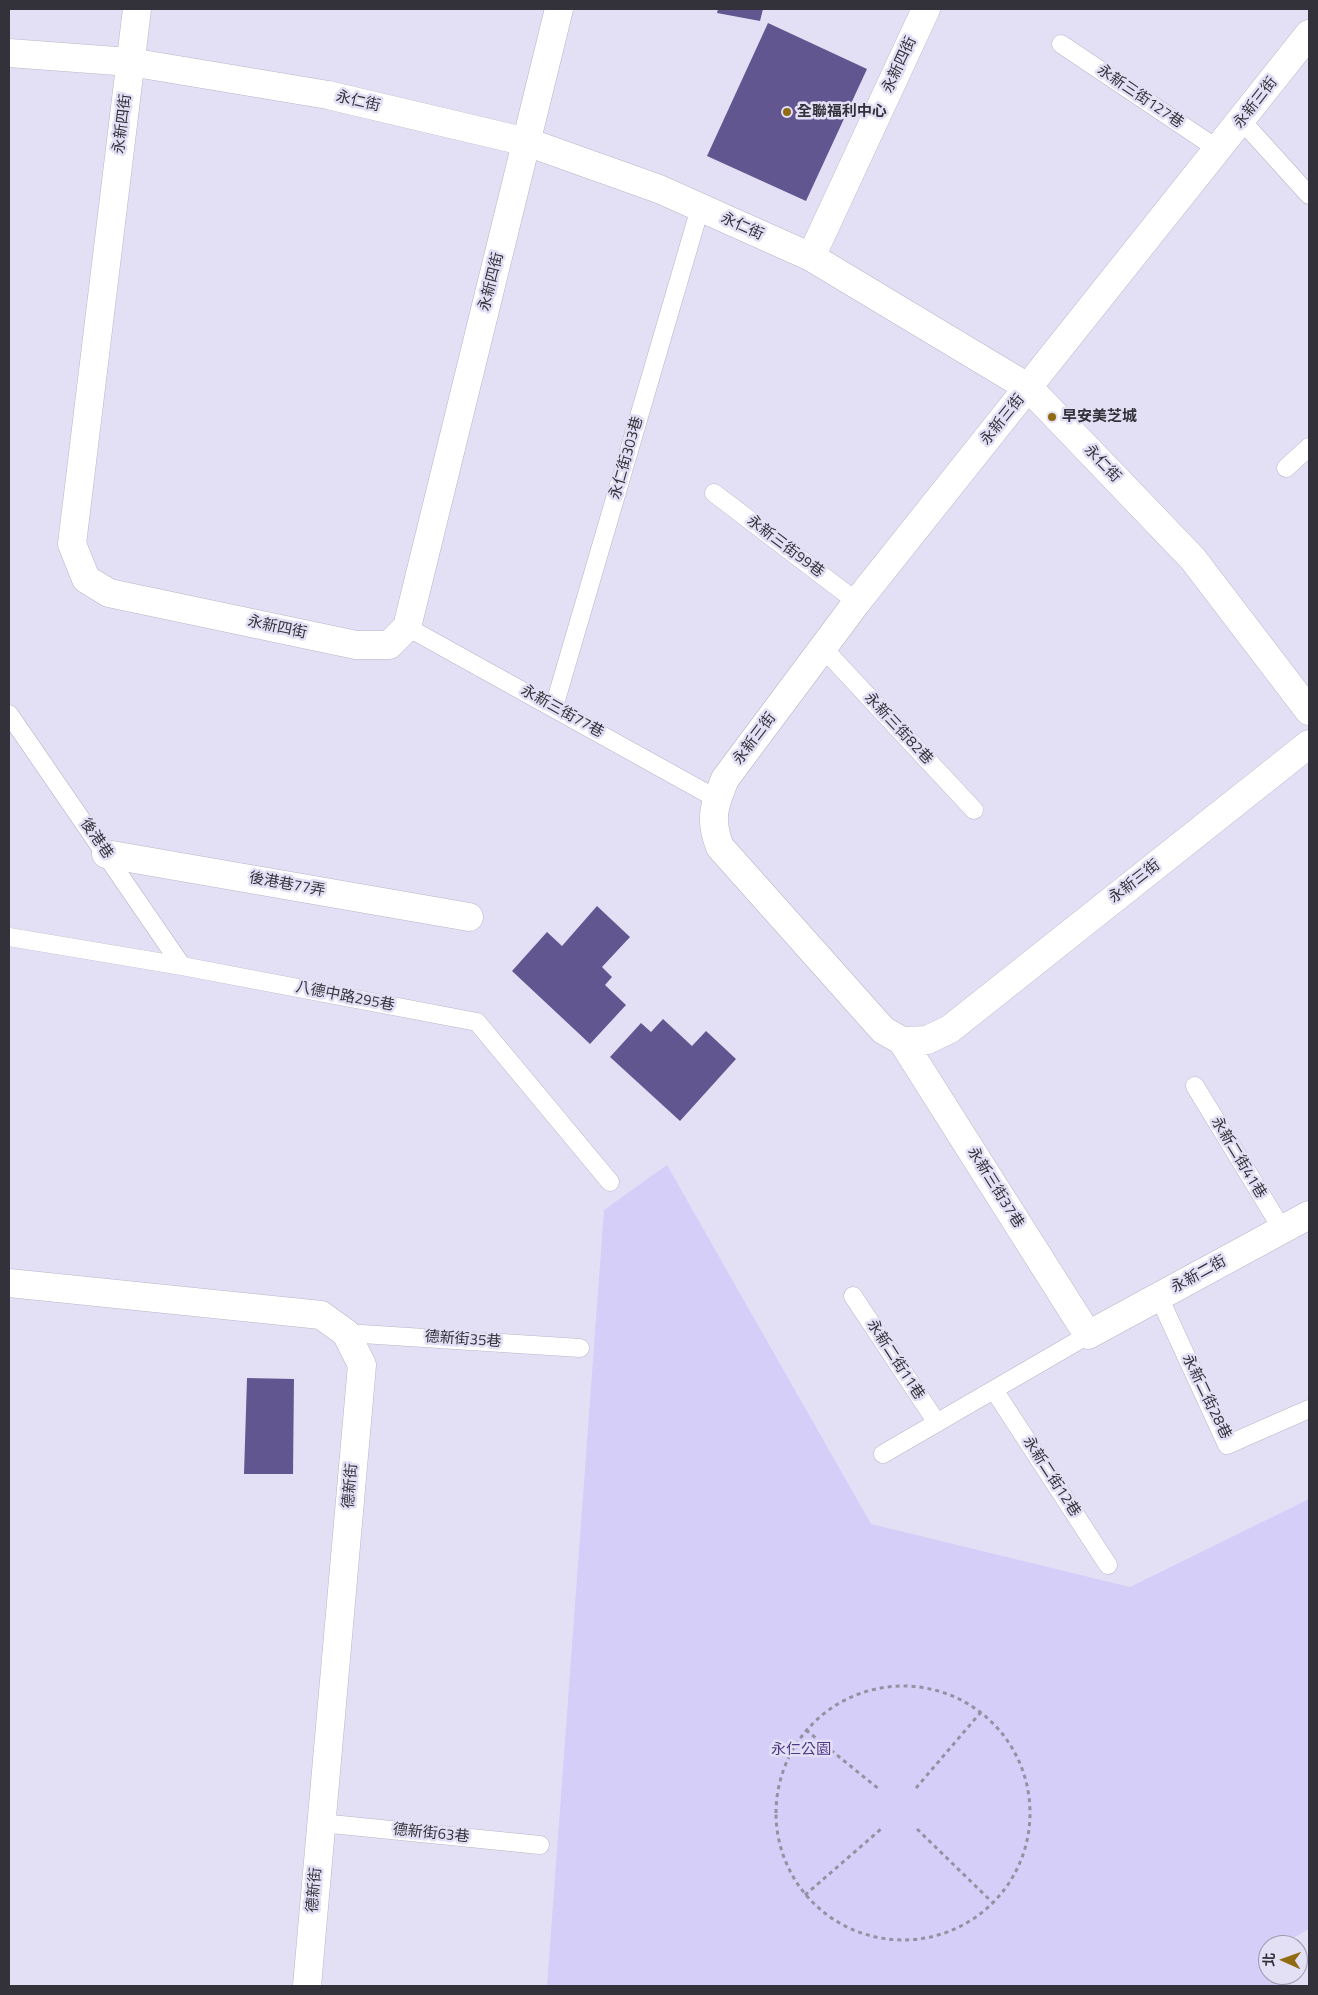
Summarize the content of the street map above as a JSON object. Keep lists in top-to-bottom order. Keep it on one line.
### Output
{"streets":{"street":["永新四街","永仁街","永新三街","後港巷77弄","永新三街37巷","永新二街","德新街"],"lane":["永新三街127巷","永仁街303巷","永新三街99巷","永新三街77巷","永新三街82巷","後港巷","八德中路295巷","永新二街41巷","德新街35巷","永新二街11巷","永新二街28巷","永新二街12巷","德新街63巷"]},"crossings":[["永新四街","永仁街"],["永新四街","永新三街77巷"],["永新三街127巷","永新三街"],["永仁街","永新三街"],["永仁街","永仁街303巷"],["永新三街","永新三街99巷"],["永新三街","永新三街77巷"],["永新三街","永新三街82巷"],["永新三街","永新三街37巷"],["永仁街303巷","永新三街77巷"],["後港巷","後港巷77弄"],["後港巷","八德中路295巷"],["永新二街41巷","永新二街"],["永新三街37巷","永新二街"],["永新二街","永新二街28巷"],["德新街35巷","德新街"],["德新街","德新街63巷"]],"parks":["永仁公園"],"places":["全聯福利中心","早安美芝城"],"north":"left"}
